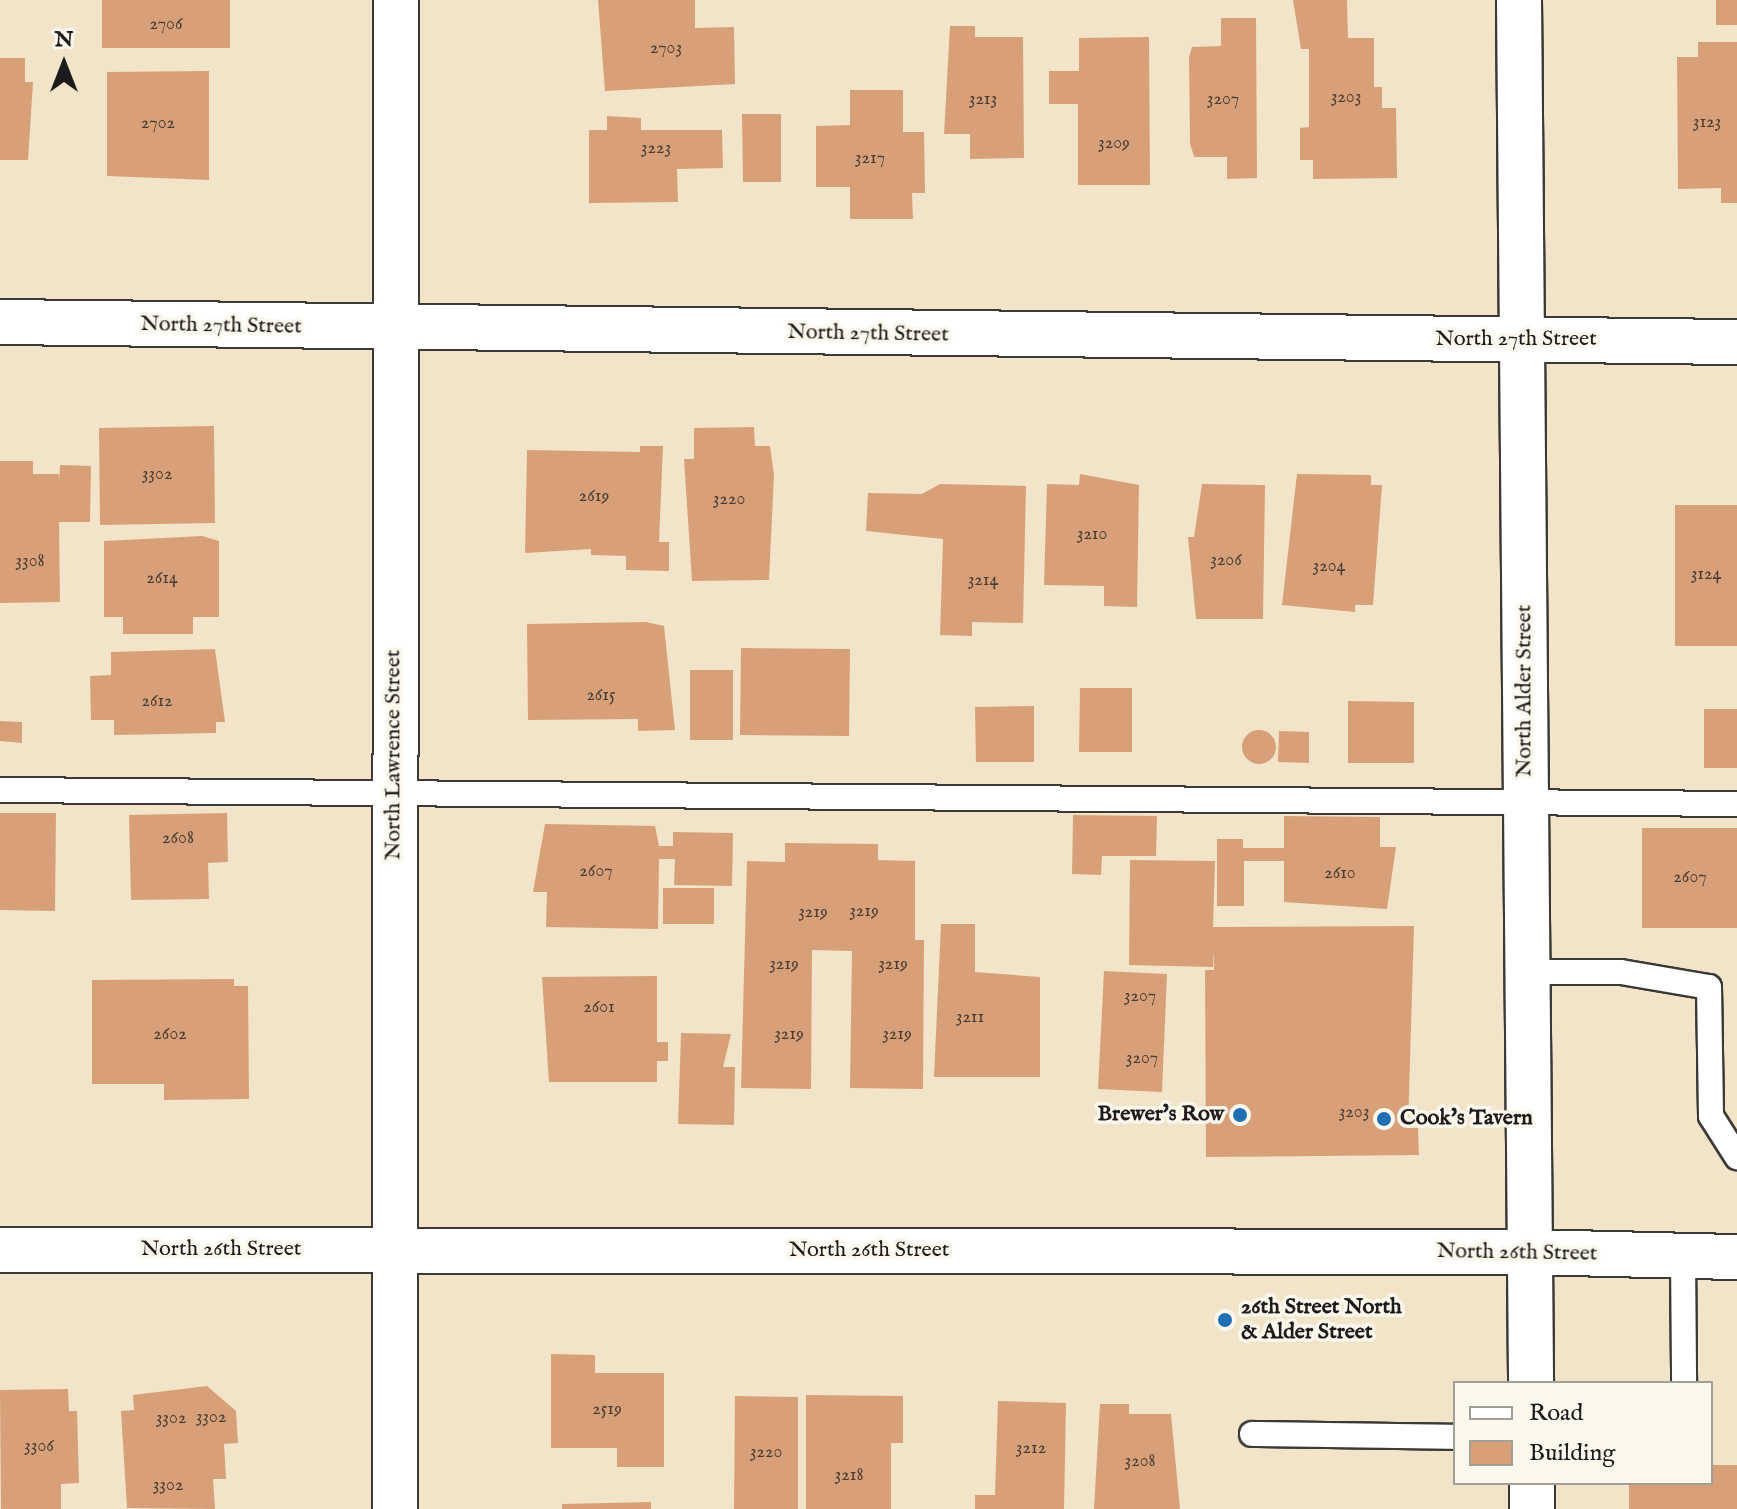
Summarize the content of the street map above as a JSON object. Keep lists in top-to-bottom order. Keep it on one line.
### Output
{"streets":{"street":["North 27th Street","North Alder Street","North Lawrence Street","North 26th Street"]},"crossings":[["North 27th Street","North Alder Street"],["North 27th Street","North Lawrence Street"],["North Alder Street","North 26th Street"],["North Lawrence Street","North 26th Street"]],"places":["Brewer's Row","Cook's Tavern","26th Street North & Alder Street"],"house_numbers":["2706","2703","3203","3213","3207","3123","2702","3209","3223","3217","3302","2619","3220","3210","3206","3308","3204","3124","2614","3214","2615","2612","2608","2607","2610","2607","3219","3219","3219","3219","3207","2601","3211","2602","3219","3219","3207","3203","2519","3302","3302","3306","3212","3220","3208","3218","3302"],"legend":["Road","Building"],"north":"top"}
